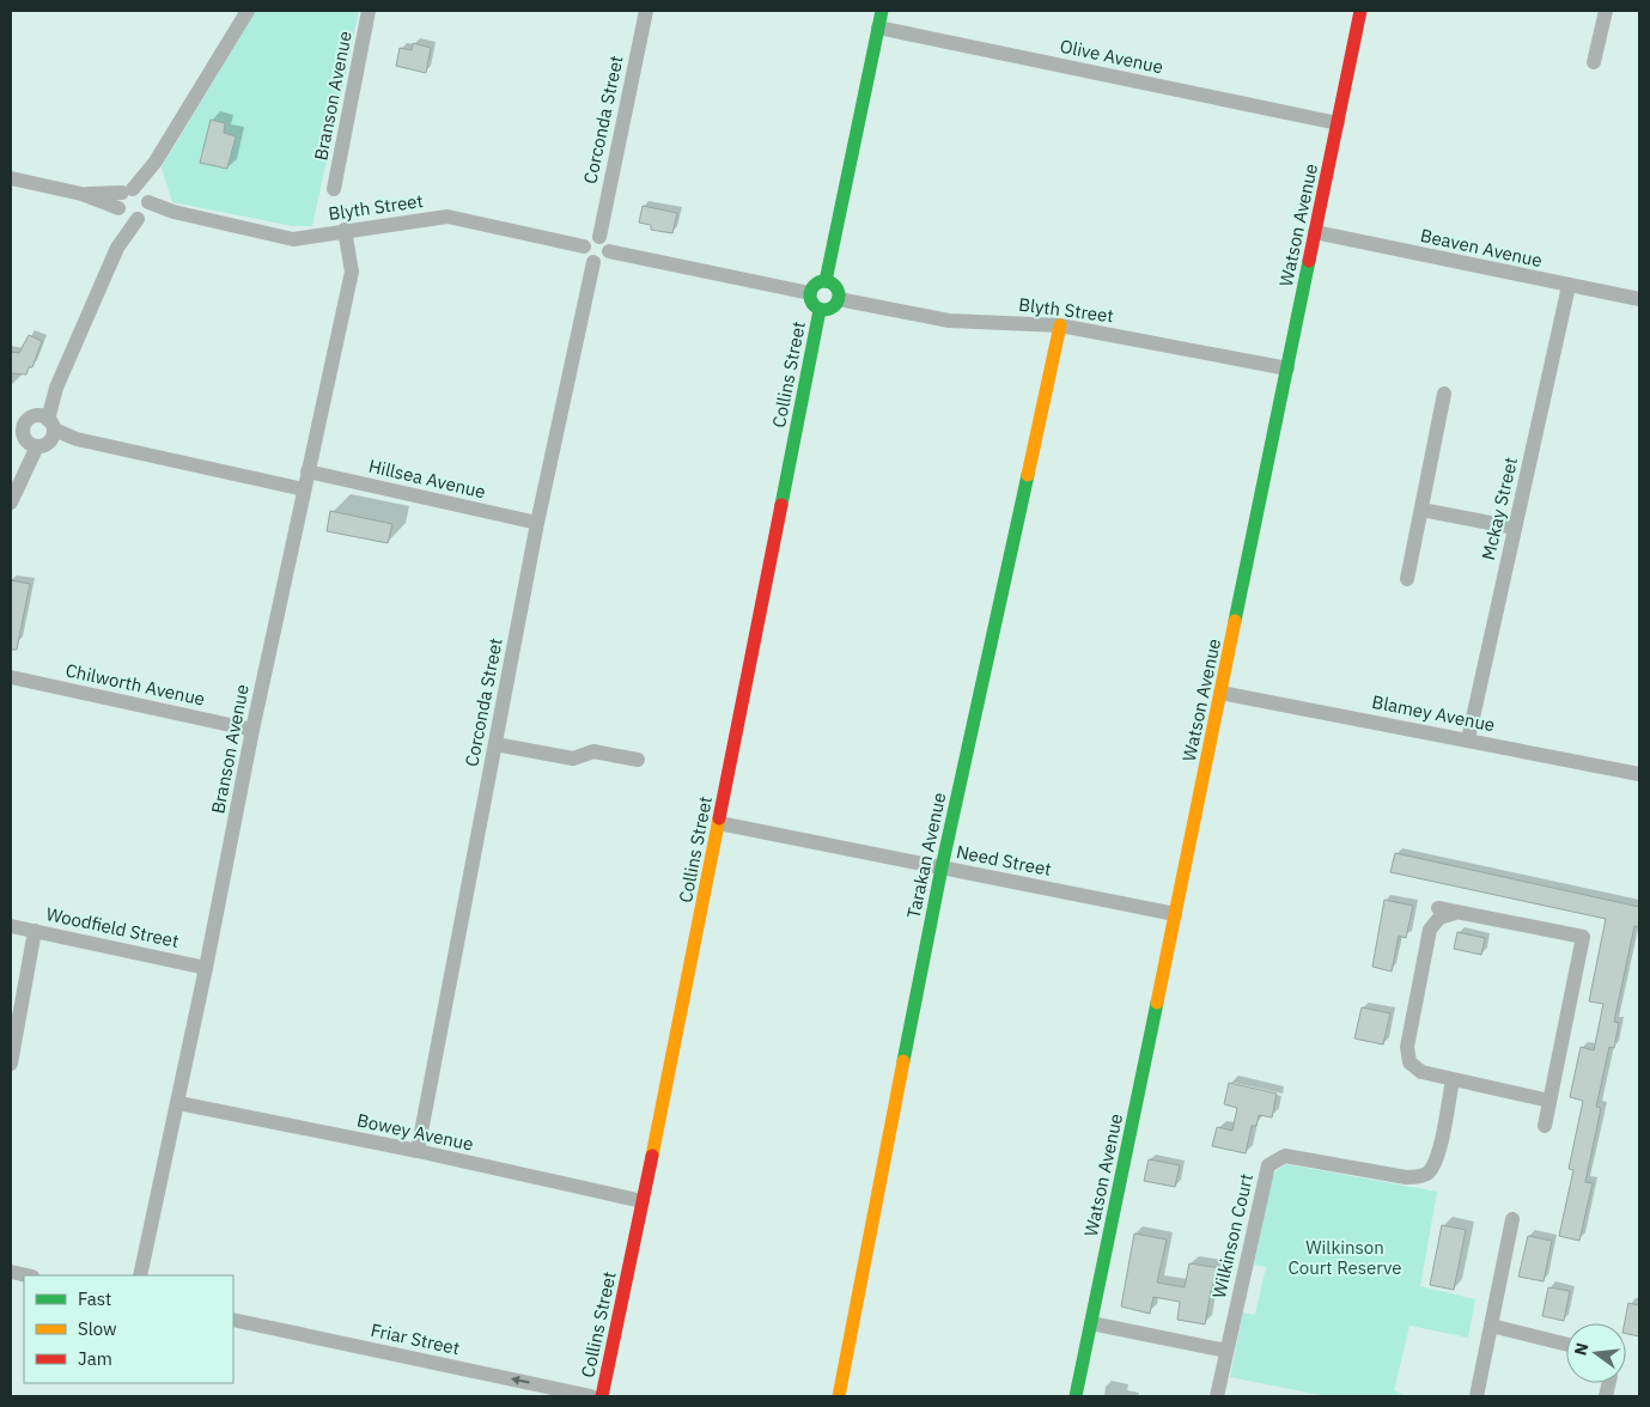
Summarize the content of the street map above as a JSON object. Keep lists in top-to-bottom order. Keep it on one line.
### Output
{"streets":{"street":["Olive Avenue","Branson Avenue","Corconda Street","Blyth Street","Watson Avenue","Beaven Avenue","Collins Street","Hillsea Avenue","Mckay Street","Chilworth Avenue","Blamey Avenue","Tarakan Avenue","Need Street","Woodfield Street","Bowey Avenue","Wilkinson Court","Friar Street"]},"crossings":[["Olive Avenue","Watson Avenue"],["Branson Avenue","Blyth Street"],["Branson Avenue","Hillsea Avenue"],["Branson Avenue","Chilworth Avenue"],["Branson Avenue","Woodfield Street"],["Branson Avenue","Bowey Avenue"],["Corconda Street","Blyth Street"],["Corconda Street","Hillsea Avenue"],["Corconda Street","Bowey Avenue"],["Blyth Street","Watson Avenue"],["Blyth Street","Collins Street"],["Blyth Street","Tarakan Avenue"],["Watson Avenue","Beaven Avenue"],["Watson Avenue","Blamey Avenue"],["Watson Avenue","Need Street"],["Beaven Avenue","Mckay Street"],["Collins Street","Need Street"],["Collins Street","Bowey Avenue"],["Mckay Street","Blamey Avenue"],["Tarakan Avenue","Need Street"]],"one_way":["Friar Street"],"parks":["Wilkinson Court Reserve"],"legend":["Fast","Slow","Jam"],"north":"left"}
